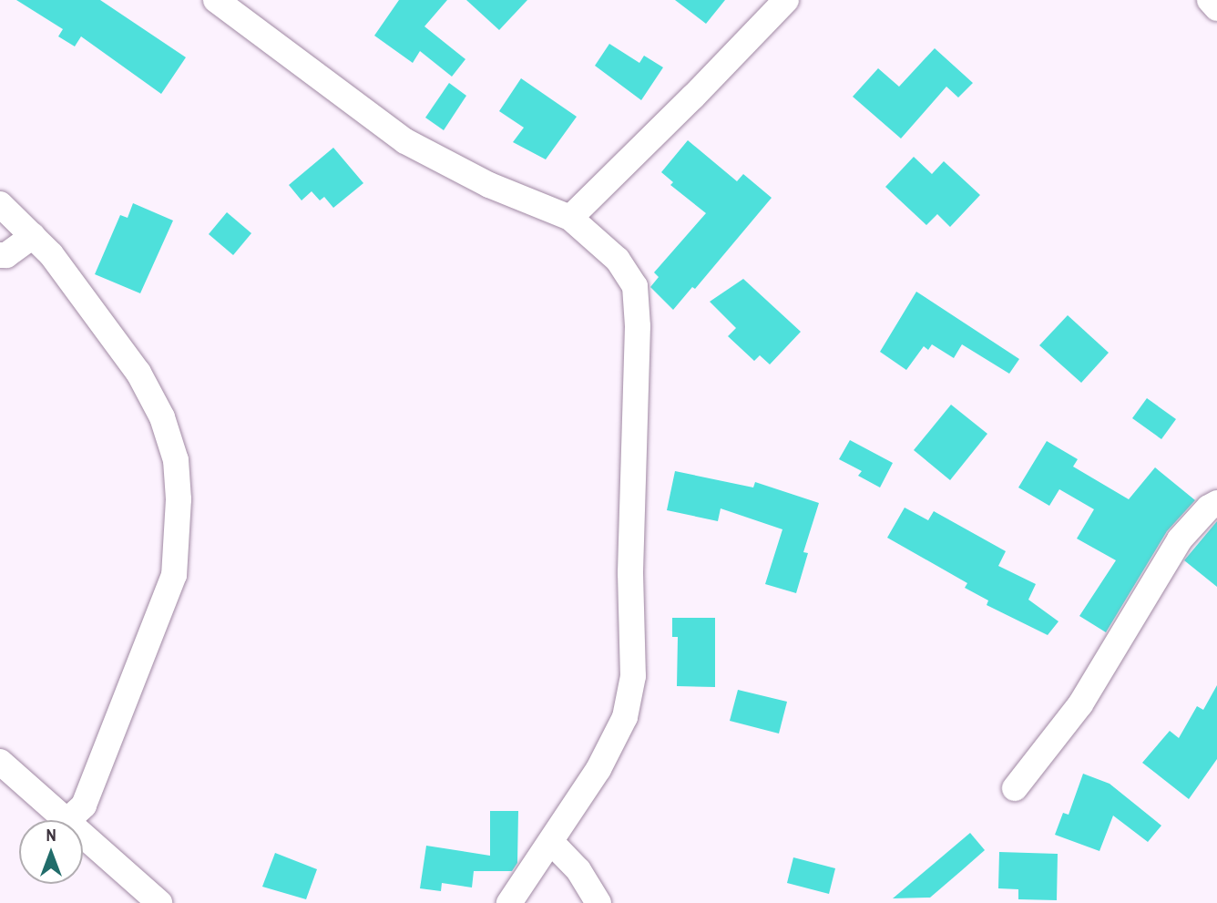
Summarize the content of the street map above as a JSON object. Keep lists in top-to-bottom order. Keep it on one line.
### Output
{"north":"top"}
